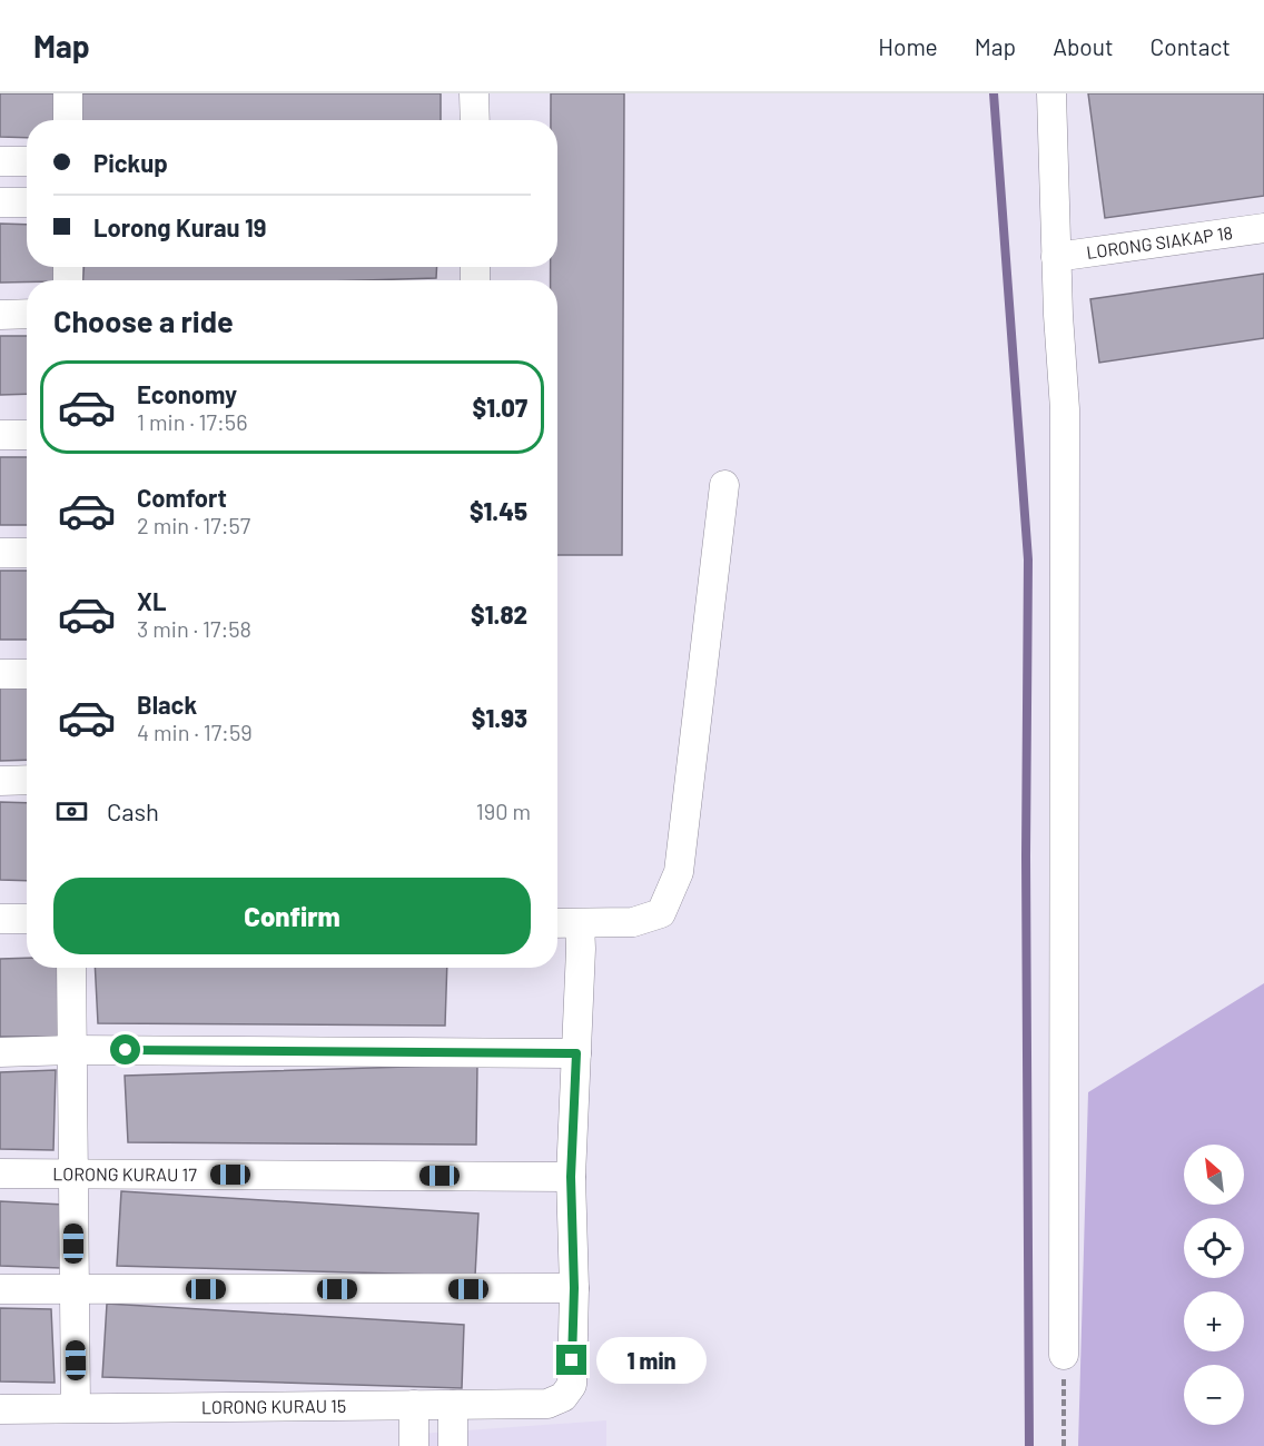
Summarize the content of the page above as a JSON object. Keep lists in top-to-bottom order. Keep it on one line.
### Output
{"streets":{"street":["LORONG SIAKAP 18","LORONG KURAU 17","LORONG KURAU 15"]},"north":"top left","page":{"header":"Map","nav":["Home","Map","About","Contact"],"banner":["Pickup","Lorong Kurau 19"],"heading":"Choose a ride","list":[{"name":"Economy","note":"1 min · 17:56","value":"$1.07"},{"name":"Comfort","note":"2 min · 17:57","value":"$1.45"},{"name":"XL","note":"3 min · 17:58","value":"$1.82"},{"name":"Black","note":"4 min · 17:59","value":"$1.93"}],"pay":["Cash","190 m"],"buttons":"Confirm","map_buttons":["+","−"],"bubble":"1 min"}}
